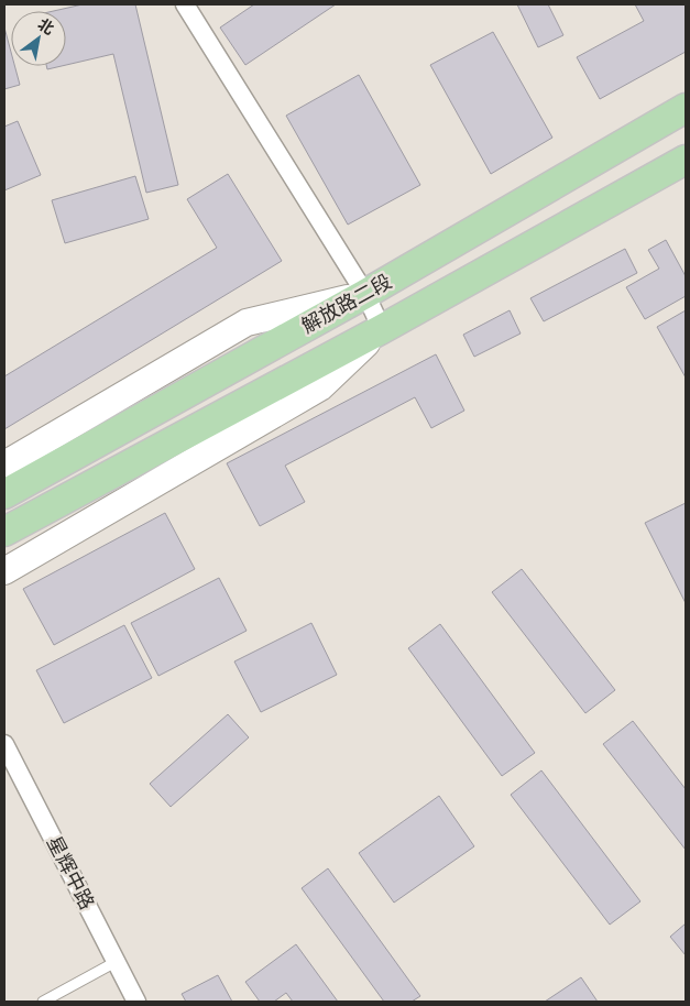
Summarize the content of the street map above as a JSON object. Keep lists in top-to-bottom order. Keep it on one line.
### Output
{"streets":{"main road":["解放路二段"],"street":["星辉中路"]},"north":"top right"}
